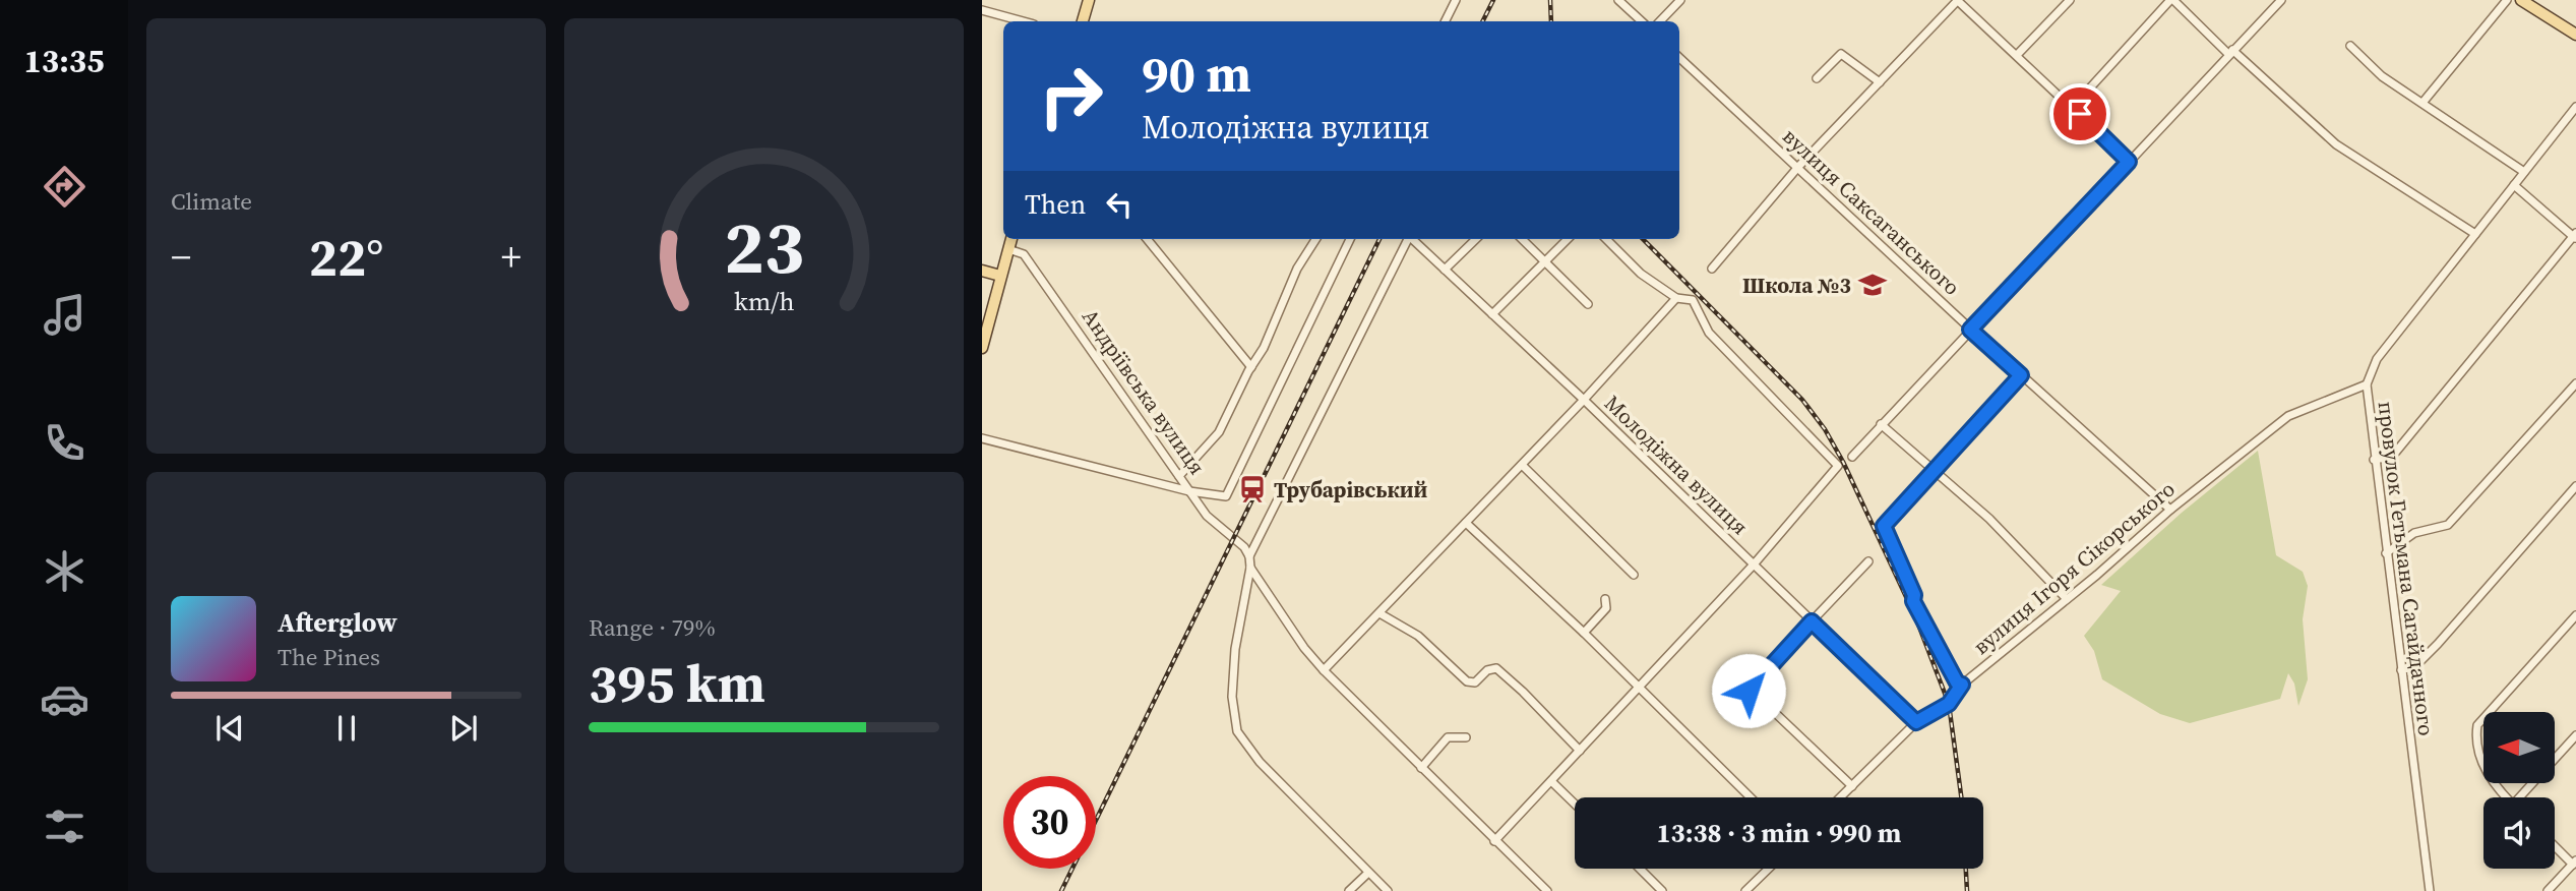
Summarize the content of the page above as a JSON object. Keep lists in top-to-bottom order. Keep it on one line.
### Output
{"streets":{"street":["вулиця Саксаганського","Андріївська вулиця","Молодіжна вулиця","вулиця Ігоря Сікорського","провулок Гетьмана Сагайдачного"]},"crossings":[["вулиця Саксаганського","вулиця Ігоря Сікорського"],["Молодіжна вулиця","вулиця Ігоря Сікорського"],["вулиця Ігоря Сікорського","провулок Гетьмана Сагайдачного"]],"places":{"school or university":["Школа №3"],"station":["Трубарівський"]},"north":"left","page":{"tabs":"13:35","tile":["Climate",["Range · 79%","395 km"]],"turn":["90 m","Молодіжна вулиця"],"then":"Then","heat":["−","22°","+"],"song":["Afterglow","The Pines"],"limit":"30","trip":"13:38 · 3 min · 990 m","gauge":["23","km/h"]}}
